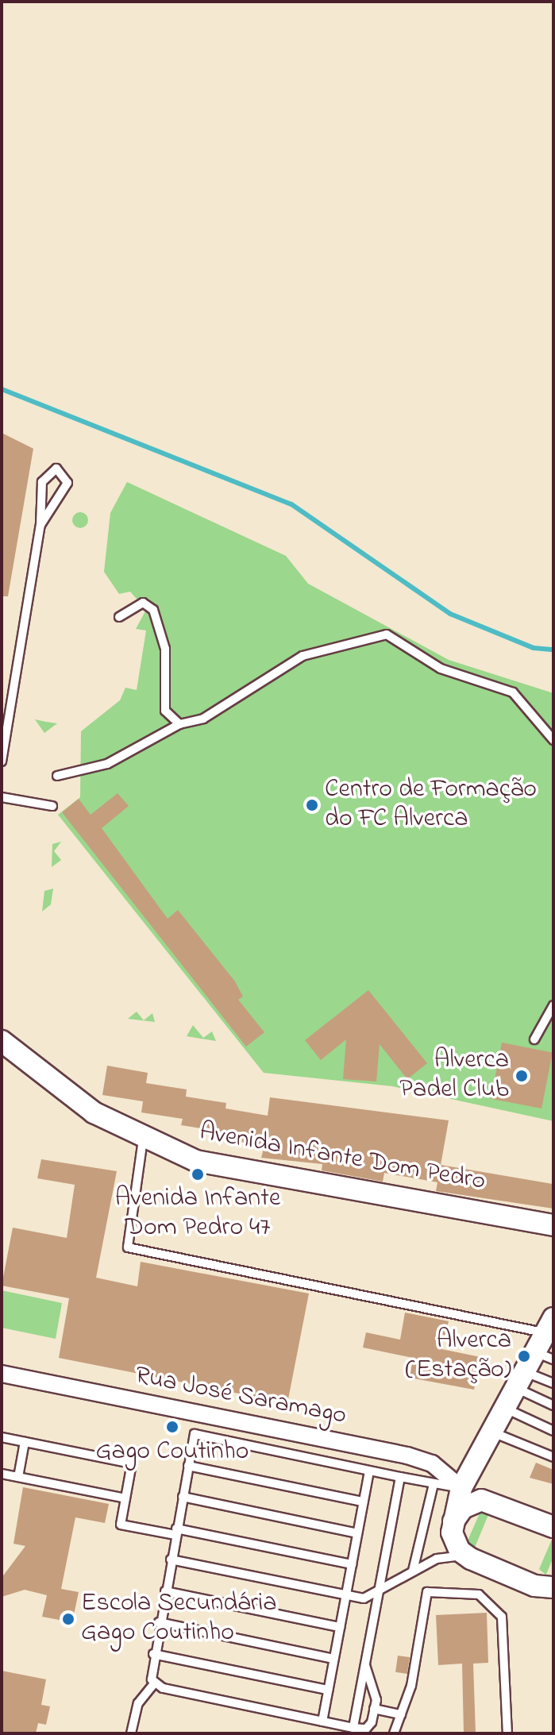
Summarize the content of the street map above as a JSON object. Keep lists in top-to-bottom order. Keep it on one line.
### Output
{"streets":{"street":["Avenida Infante Dom Pedro","Rua José Saramago"]},"places":["Centro de Formação do FC Alverca","Alverca Padel Club","Avenida Infante Dom Pedro 47","Alverca (Estação)","Gago Coutinho","Escola Secundária Gago Coutinho"]}
